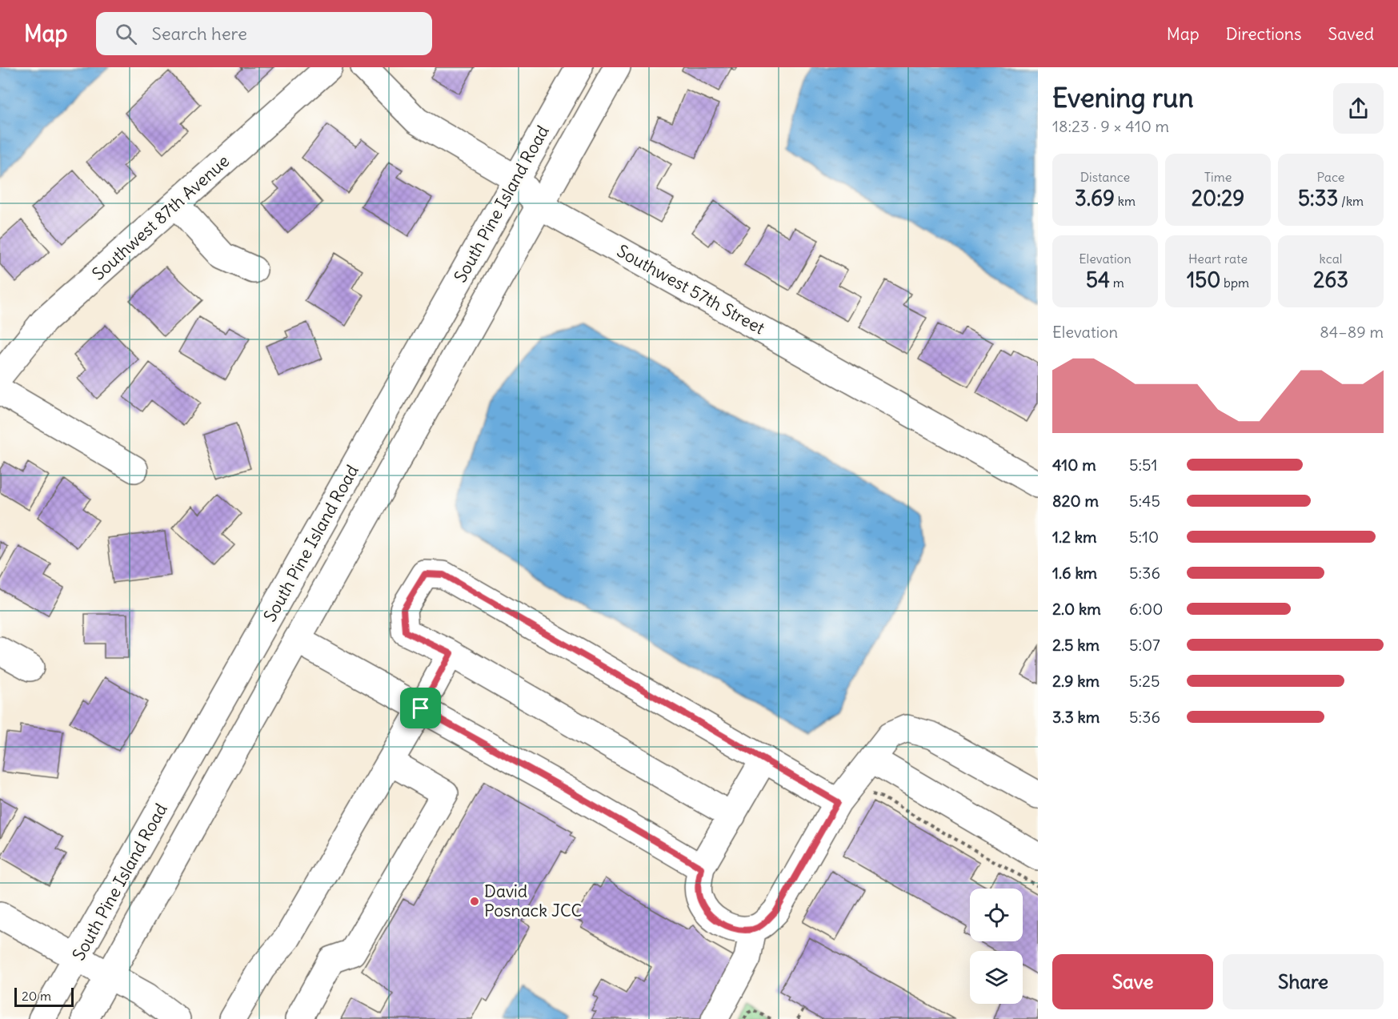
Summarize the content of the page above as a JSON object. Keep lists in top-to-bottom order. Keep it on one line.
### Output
{"streets":{"main road":["South Pine Island Road","Southwest 87th Avenue","Southwest 57th Street"]},"crossings":[["South Pine Island Road","Southwest 57th Street"]],"places":["David Posnack JCC"],"scale_bar":"20 m","page":{"header":"Map","search":"Search here","nav":["Map","Directions","Saved"],"heading":["Evening run","18:23 · 9 × 410 m"],"stats":[["Distance","3.69 km"],["Time","20:29"],["Pace","5:33 /km"],["Elevation","54 m"],["Heart rate","150 bpm"],["kcal","263"]],"chart":["Elevation","84–89 m"],"list":[{"name":"410 m","note":"5:51"},{"name":"820 m","note":"5:45"},{"name":"1.2 km","note":"5:10"},{"name":"1.6 km","note":"5:36"},{"name":"2.0 km","note":"6:00"},{"name":"2.5 km","note":"5:07"},{"name":"2.9 km","note":"5:25"},{"name":"3.3 km","note":"5:36"}],"buttons":["Save","Share"],"scale":"20 m"}}
